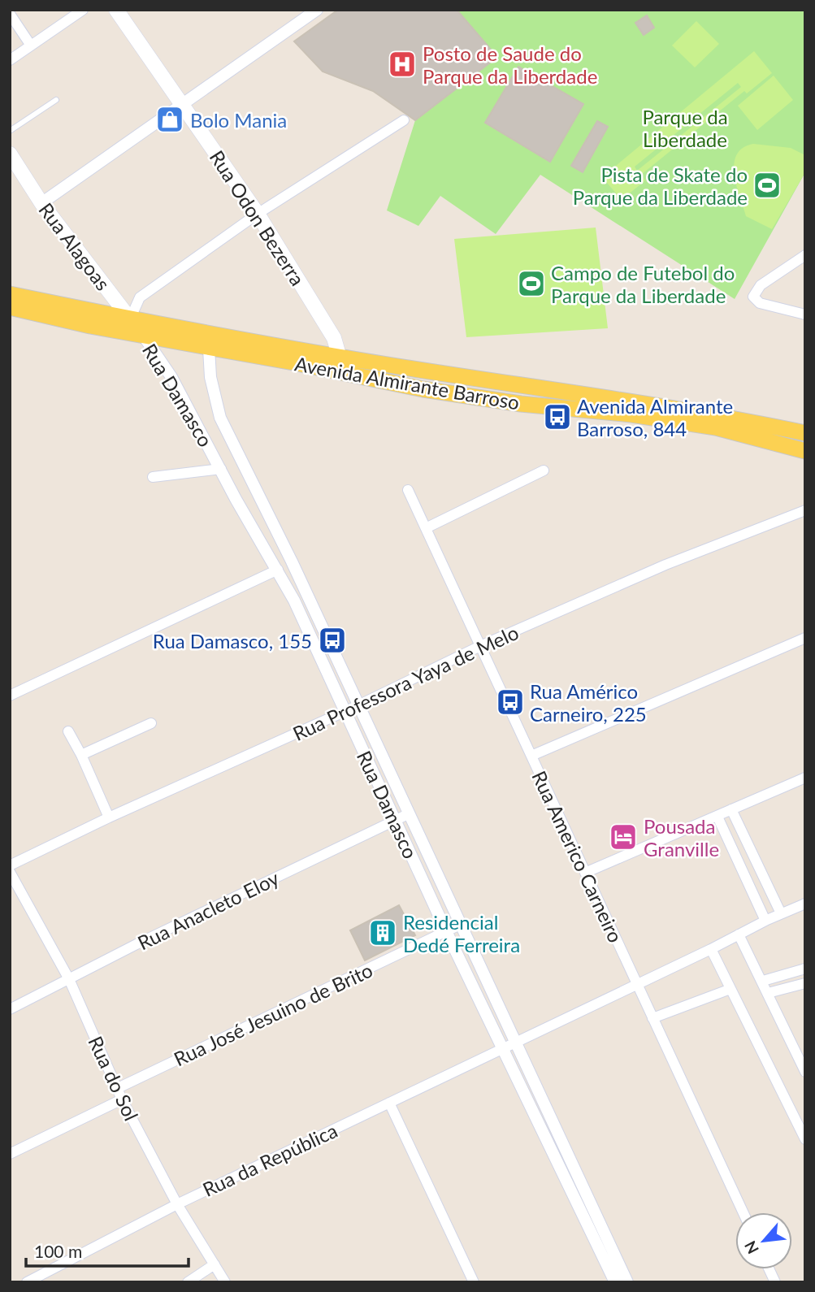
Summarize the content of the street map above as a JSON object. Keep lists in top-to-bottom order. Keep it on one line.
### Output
{"streets":{"main road":["Rua Odon Bezerra","Rua Alagoas","Avenida Almirante Barroso"],"street":["Rua Damasco","Rua Professora Yaya de Melo","Rua Americo Carneiro","Rua Anacleto Eloy","Rua José Jesuino de Brito","Rua do Sol","Rua da República"]},"crossings":[["Rua Odon Bezerra","Avenida Almirante Barroso"],["Rua Alagoas","Avenida Almirante Barroso"],["Rua Alagoas","Rua Damasco"],["Avenida Almirante Barroso","Rua Damasco"],["Rua Damasco","Rua Professora Yaya de Melo"],["Rua Damasco","Rua Anacleto Eloy"],["Rua Damasco","Rua José Jesuino de Brito"],["Rua Damasco","Rua da República"],["Rua Professora Yaya de Melo","Rua Americo Carneiro"],["Rua Americo Carneiro","Rua da República"],["Rua Anacleto Eloy","Rua do Sol"],["Rua José Jesuino de Brito","Rua do Sol"],["Rua do Sol","Rua da República"]],"parks":["Parque da Liberdade"],"places":{"hospital":["Posto de Saude do Parque da Liberdade"],"shop":["Bolo Mania"],"sports":["Pista de Skate do Parque da Liberdade","Campo de Futebol do Parque da Liberdade"],"bus stop":["Avenida Almirante Barroso, 844","Rua Damasco, 155","Rua Américo Carneiro, 225"],"hotel":["Pousada Granville"],"building":["Residencial Dedé Ferreira"]},"scale_bar":"100 m","north":"bottom left"}
